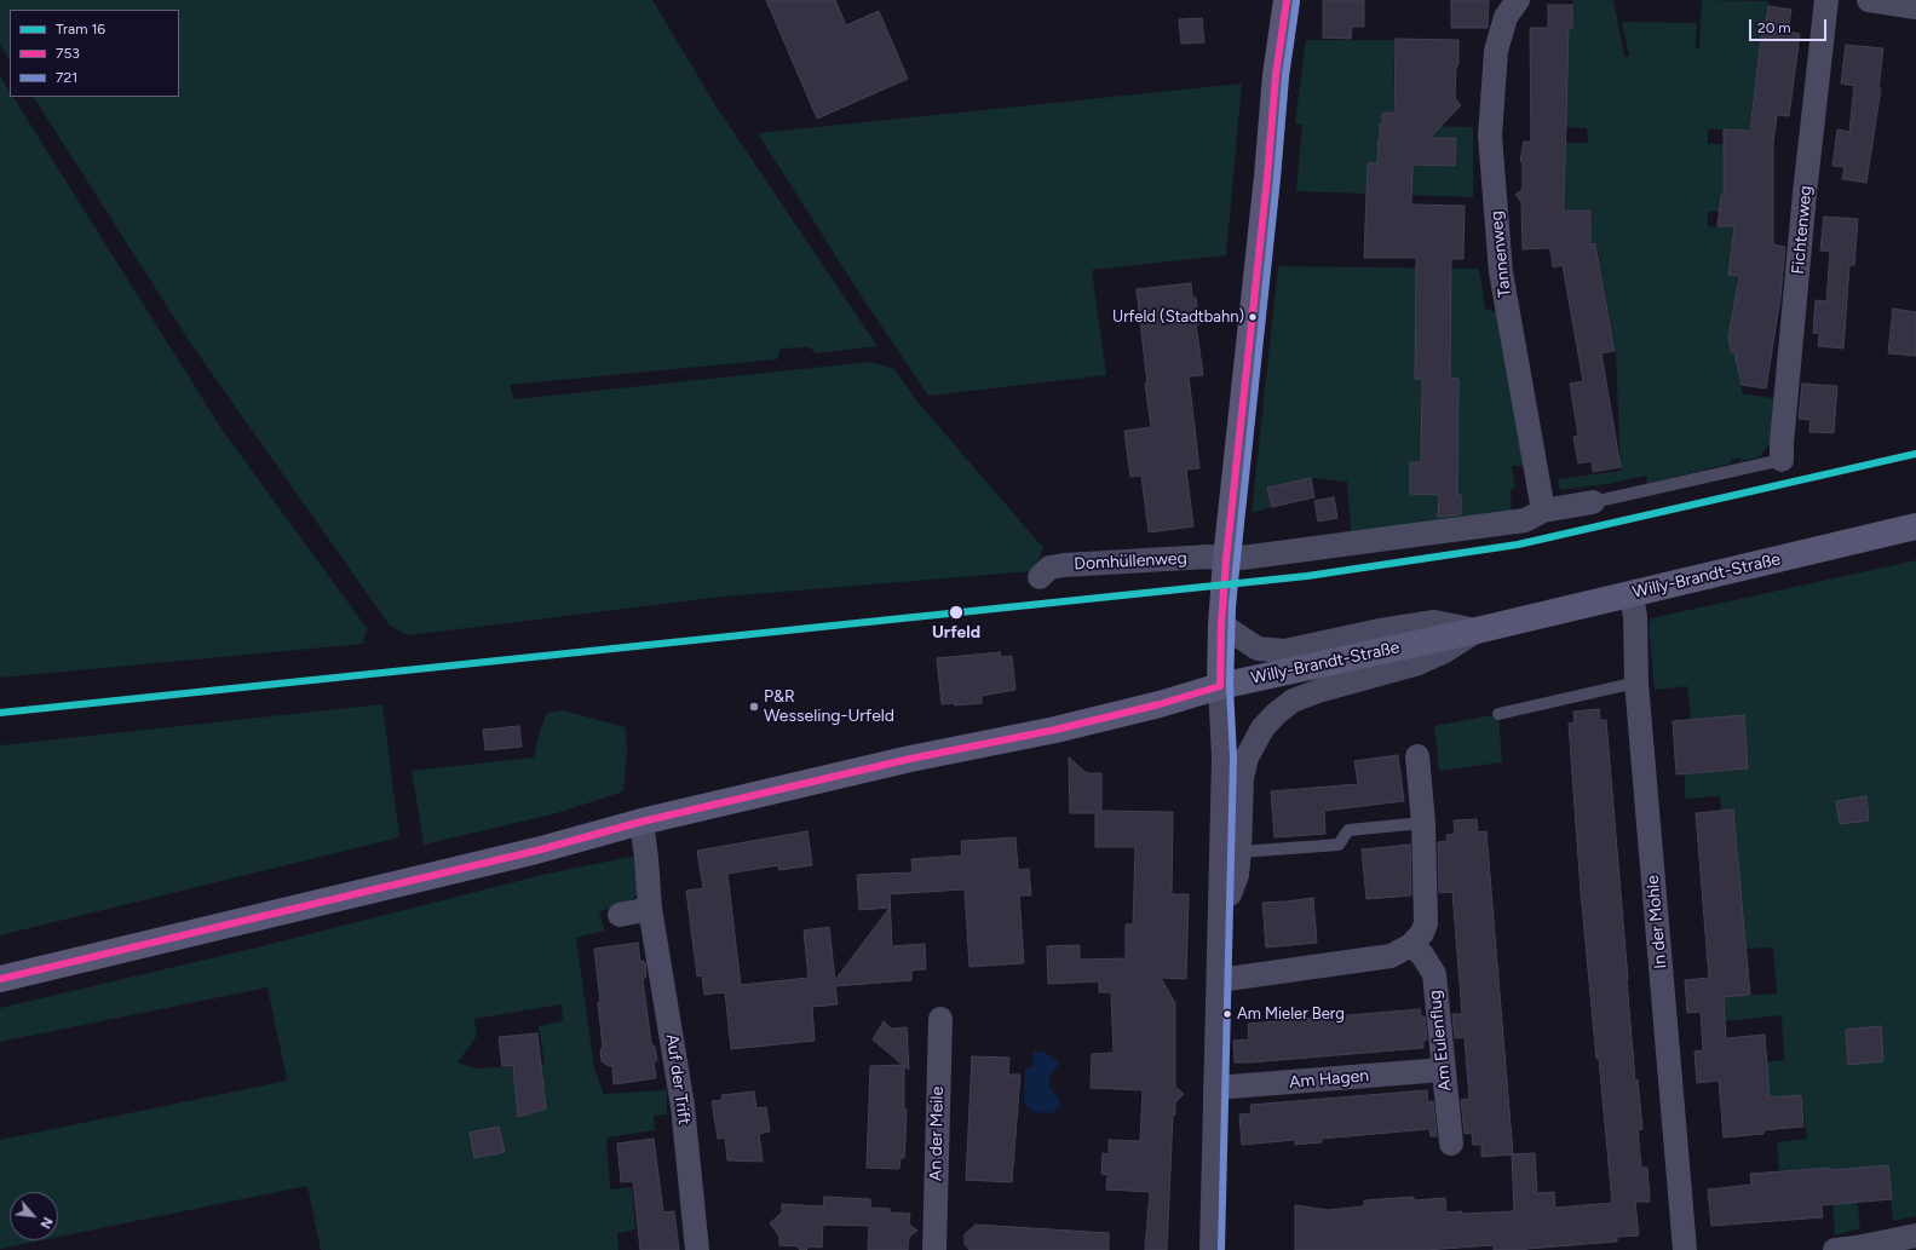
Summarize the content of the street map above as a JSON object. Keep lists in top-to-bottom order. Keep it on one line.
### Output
{"streets":{"main road":["Willy-Brandt-Straße"],"street":["Fichtenweg","Tannenweg","Domhüllenweg","In der Mohle","Am Eulenflug","Auf der Trift","Am Hagen","An der Meile"]},"crossings":[["Willy-Brandt-Straße","In der Mohle"],["Willy-Brandt-Straße","Auf der Trift"],["Am Eulenflug","Am Hagen"]],"places":["Urfeld (Stadtbahn)","Urfeld","P&R Wesseling-Urfeld","Am Mieler Berg"],"lines":["transit line 753","transit line 721","tram line 16"],"legend":["Tram 16","753","721"],"scale_bar":"20 m","north":"bottom right"}
